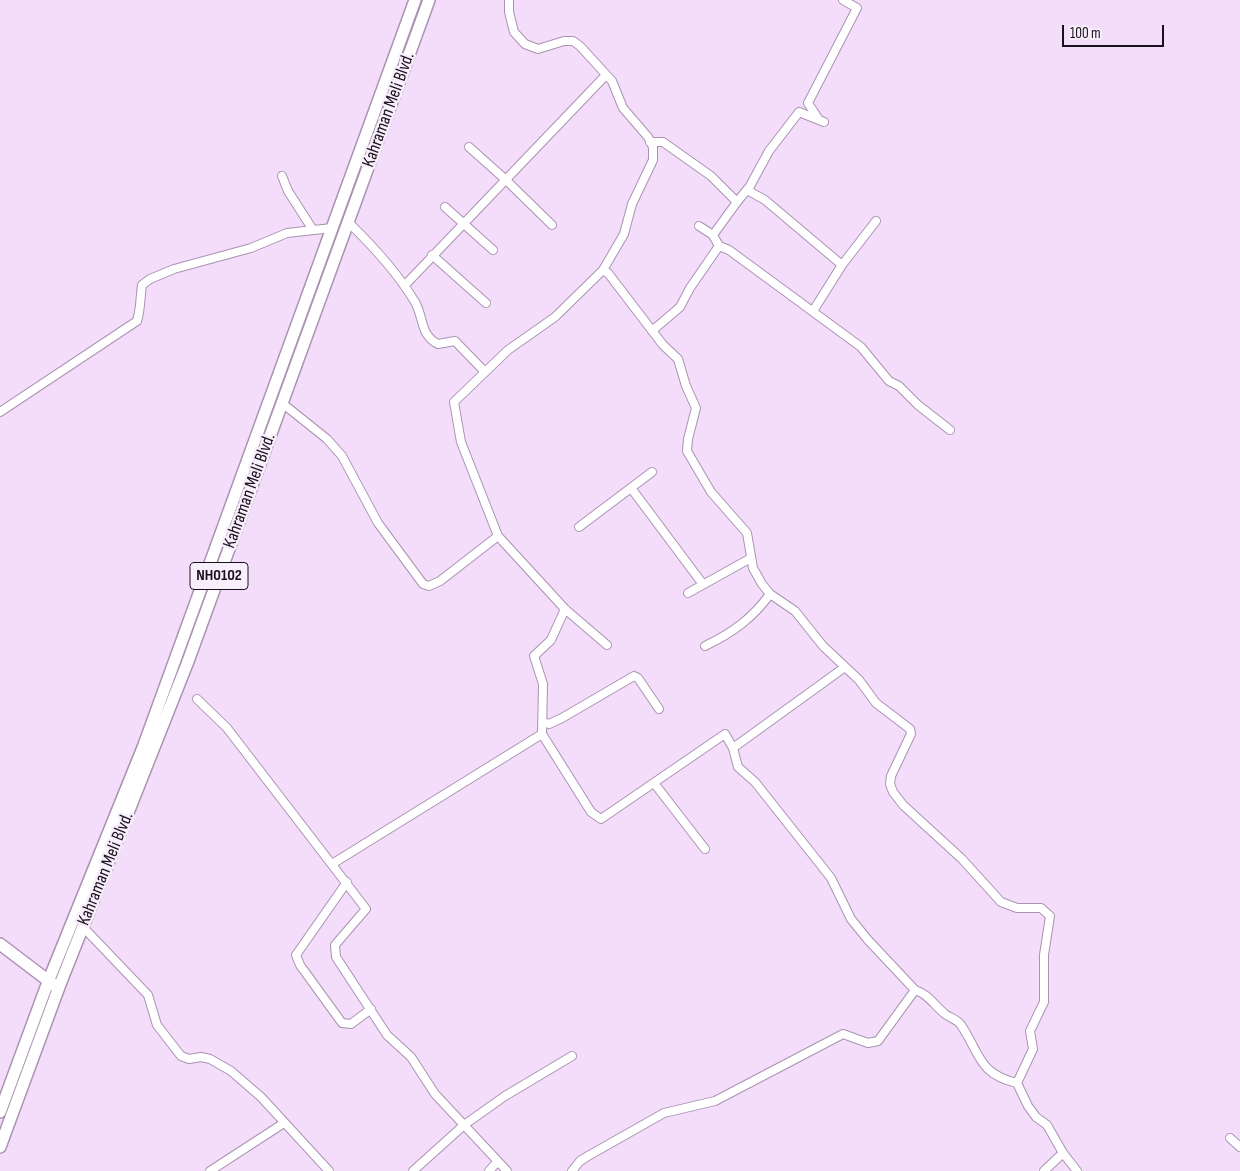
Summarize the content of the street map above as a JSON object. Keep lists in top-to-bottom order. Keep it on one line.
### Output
{"streets":{"highway":["Kahraman Meli Blvd.","NH0102"]},"scale_bar":"100 m"}
